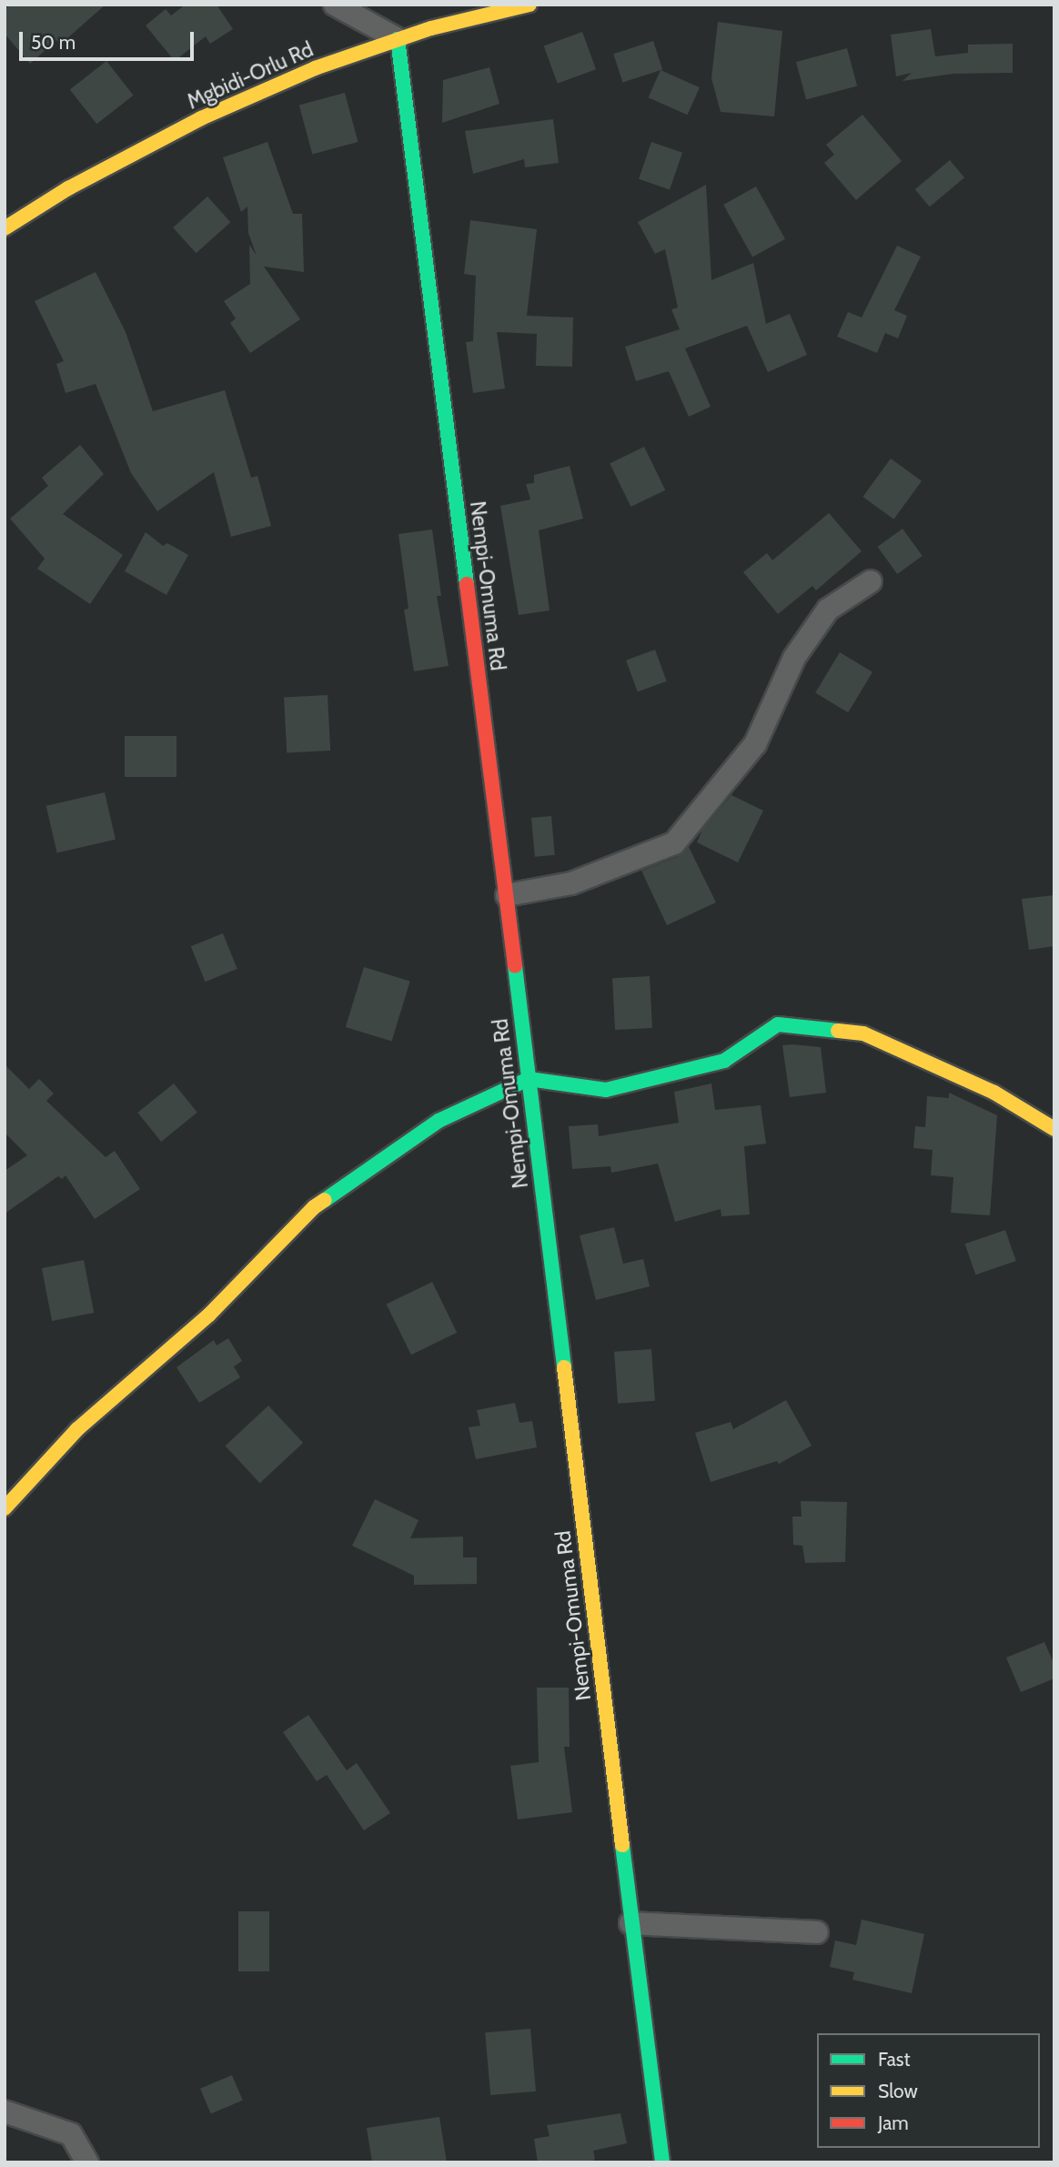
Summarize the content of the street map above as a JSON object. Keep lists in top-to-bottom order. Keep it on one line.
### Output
{"streets":{"street":["Mgbidi-Orlu Rd","Nempi-Omuma Rd"]},"crossings":[["Mgbidi-Orlu Rd","Nempi-Omuma Rd"]],"legend":["Fast","Slow","Jam"],"scale_bar":"50 m"}
